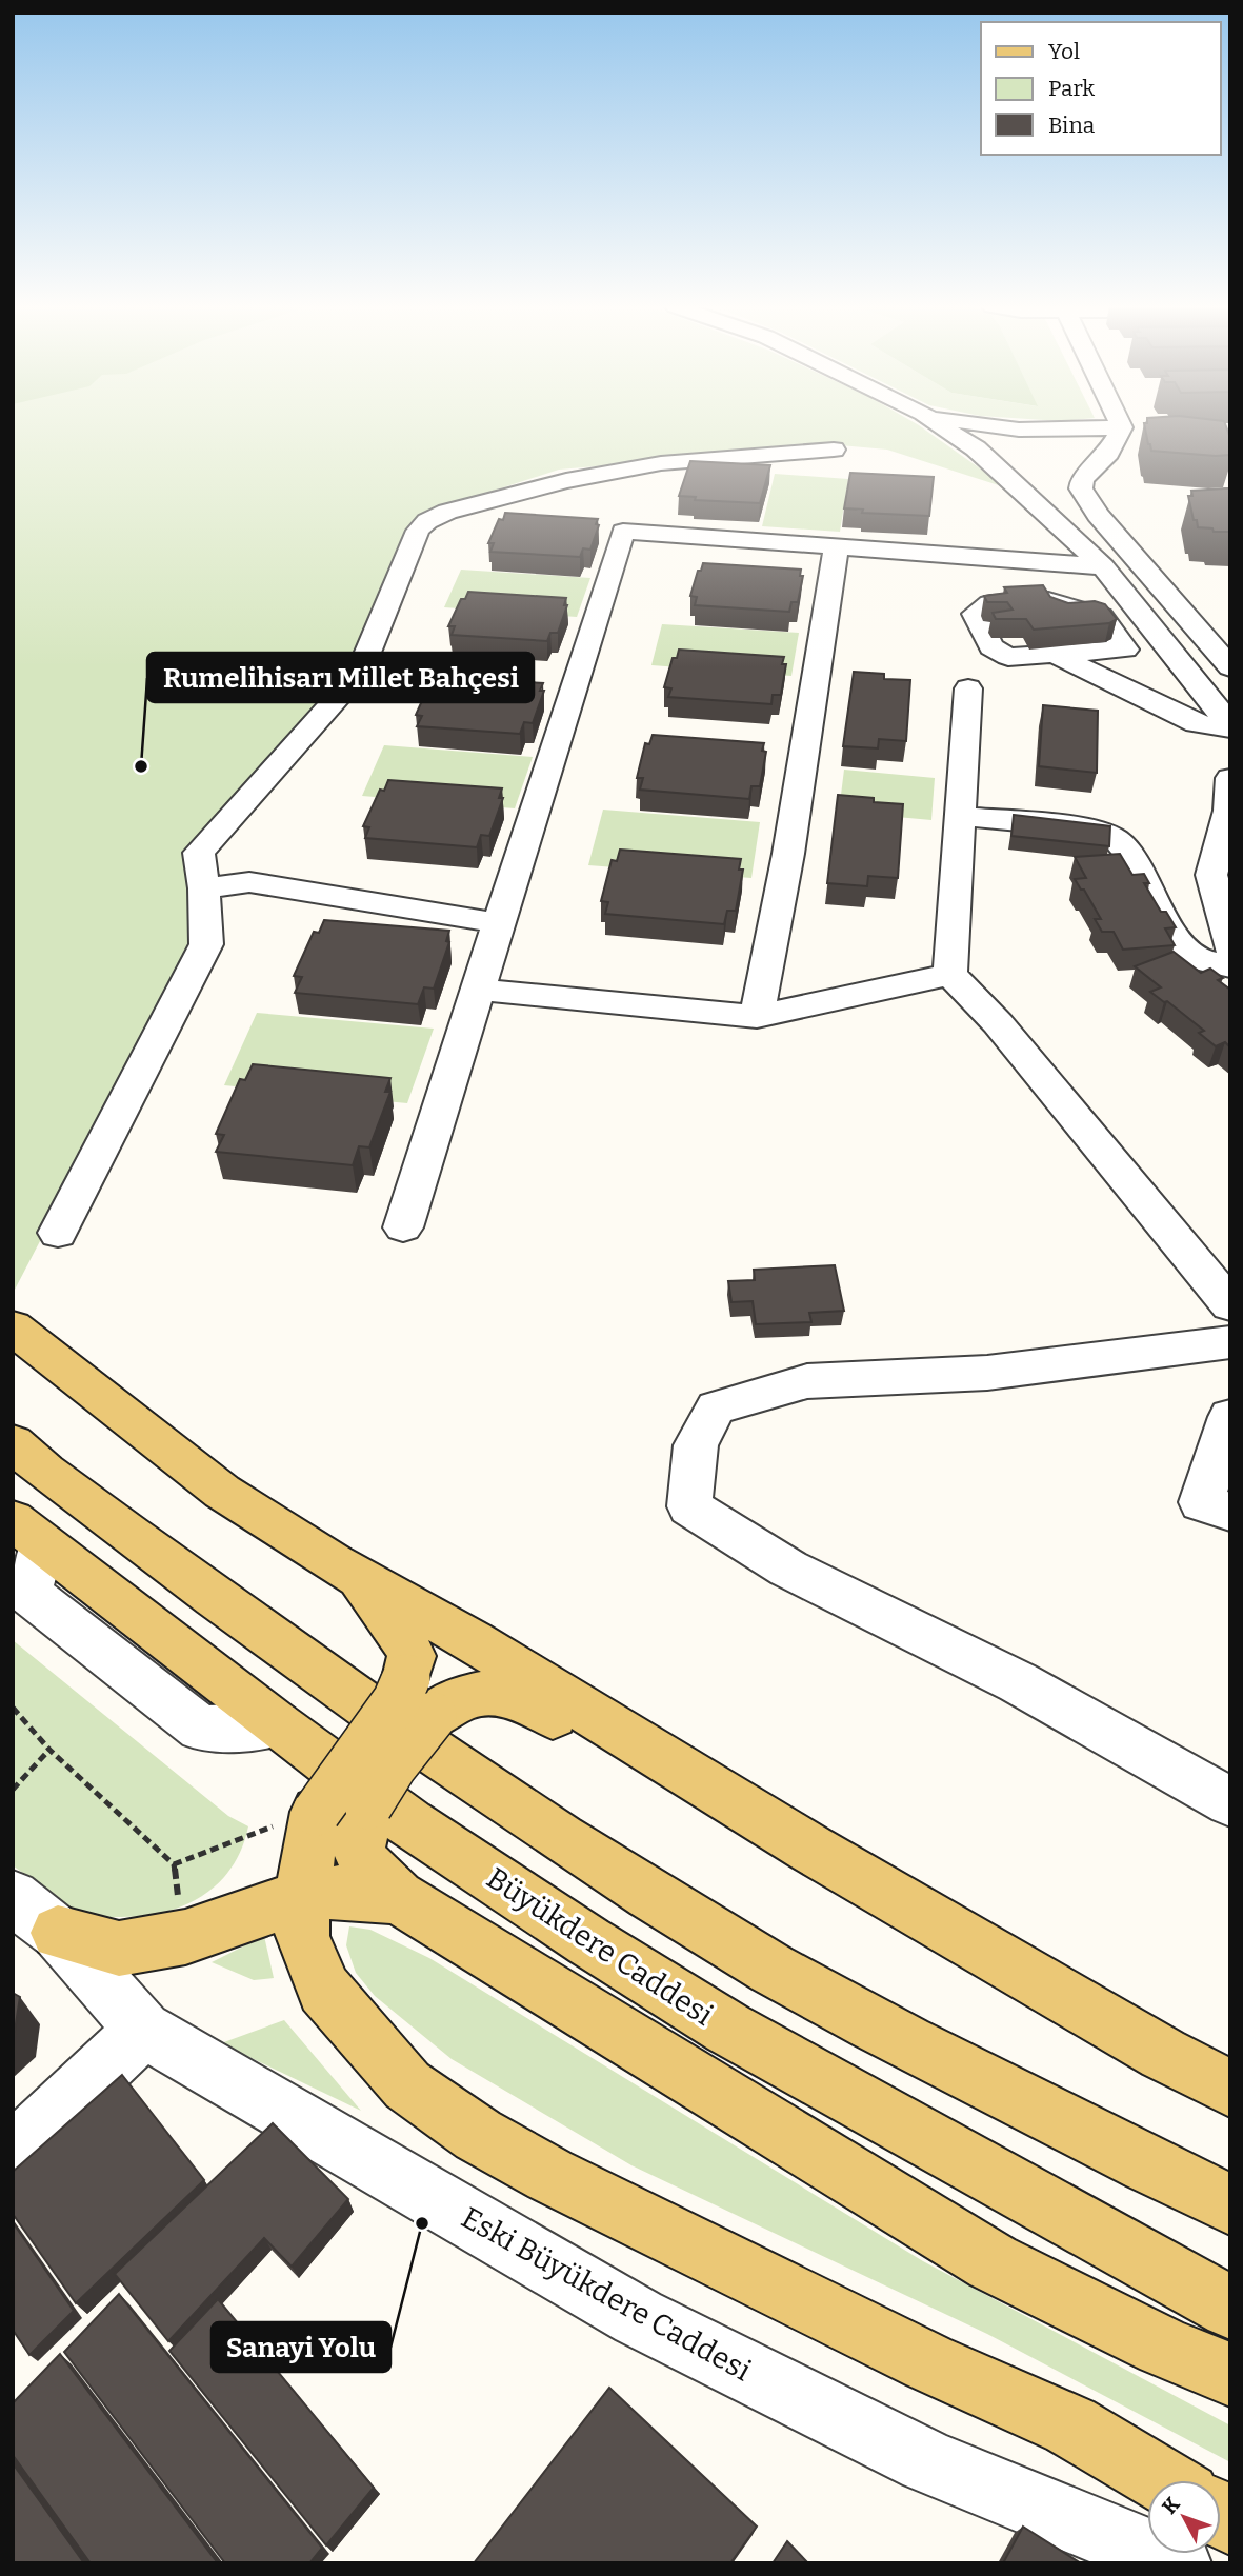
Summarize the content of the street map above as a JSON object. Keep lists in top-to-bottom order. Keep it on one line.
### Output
{"streets":{"main road":["Büyükdere Caddesi"],"street":["Eski Büyükdere Caddesi"]},"places":["Rumelihisarı Millet Bahçesi","Sanayi Yolu"],"legend":["Yol","Park","Bina"],"north":"top left"}
